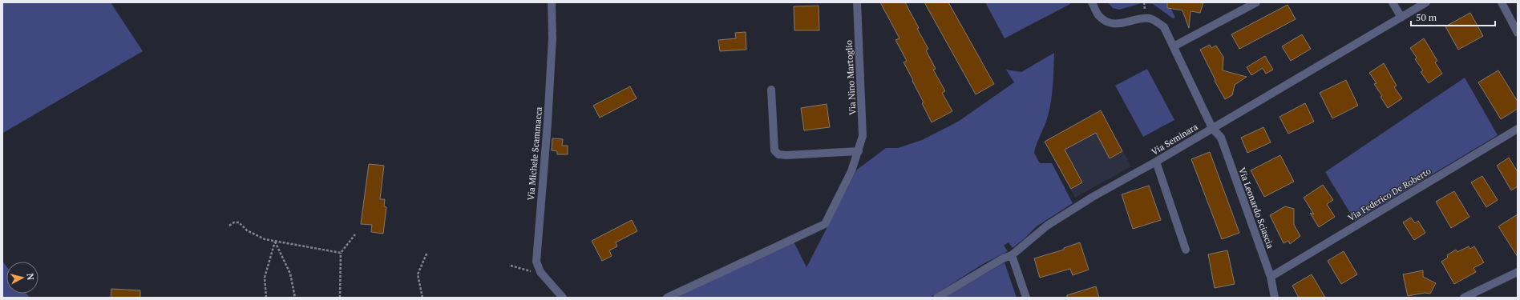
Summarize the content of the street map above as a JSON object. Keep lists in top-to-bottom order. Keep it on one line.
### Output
{"streets":{"street":["Via Nino Martoglio","Via Seminara","Via Michele Scammacca","Via Federico De Roberto","Via Leonardo Sciascia"]},"crossings":[["Via Seminara","Via Leonardo Sciascia"],["Via Federico De Roberto","Via Leonardo Sciascia"]],"scale_bar":"50 m","north":"right"}
